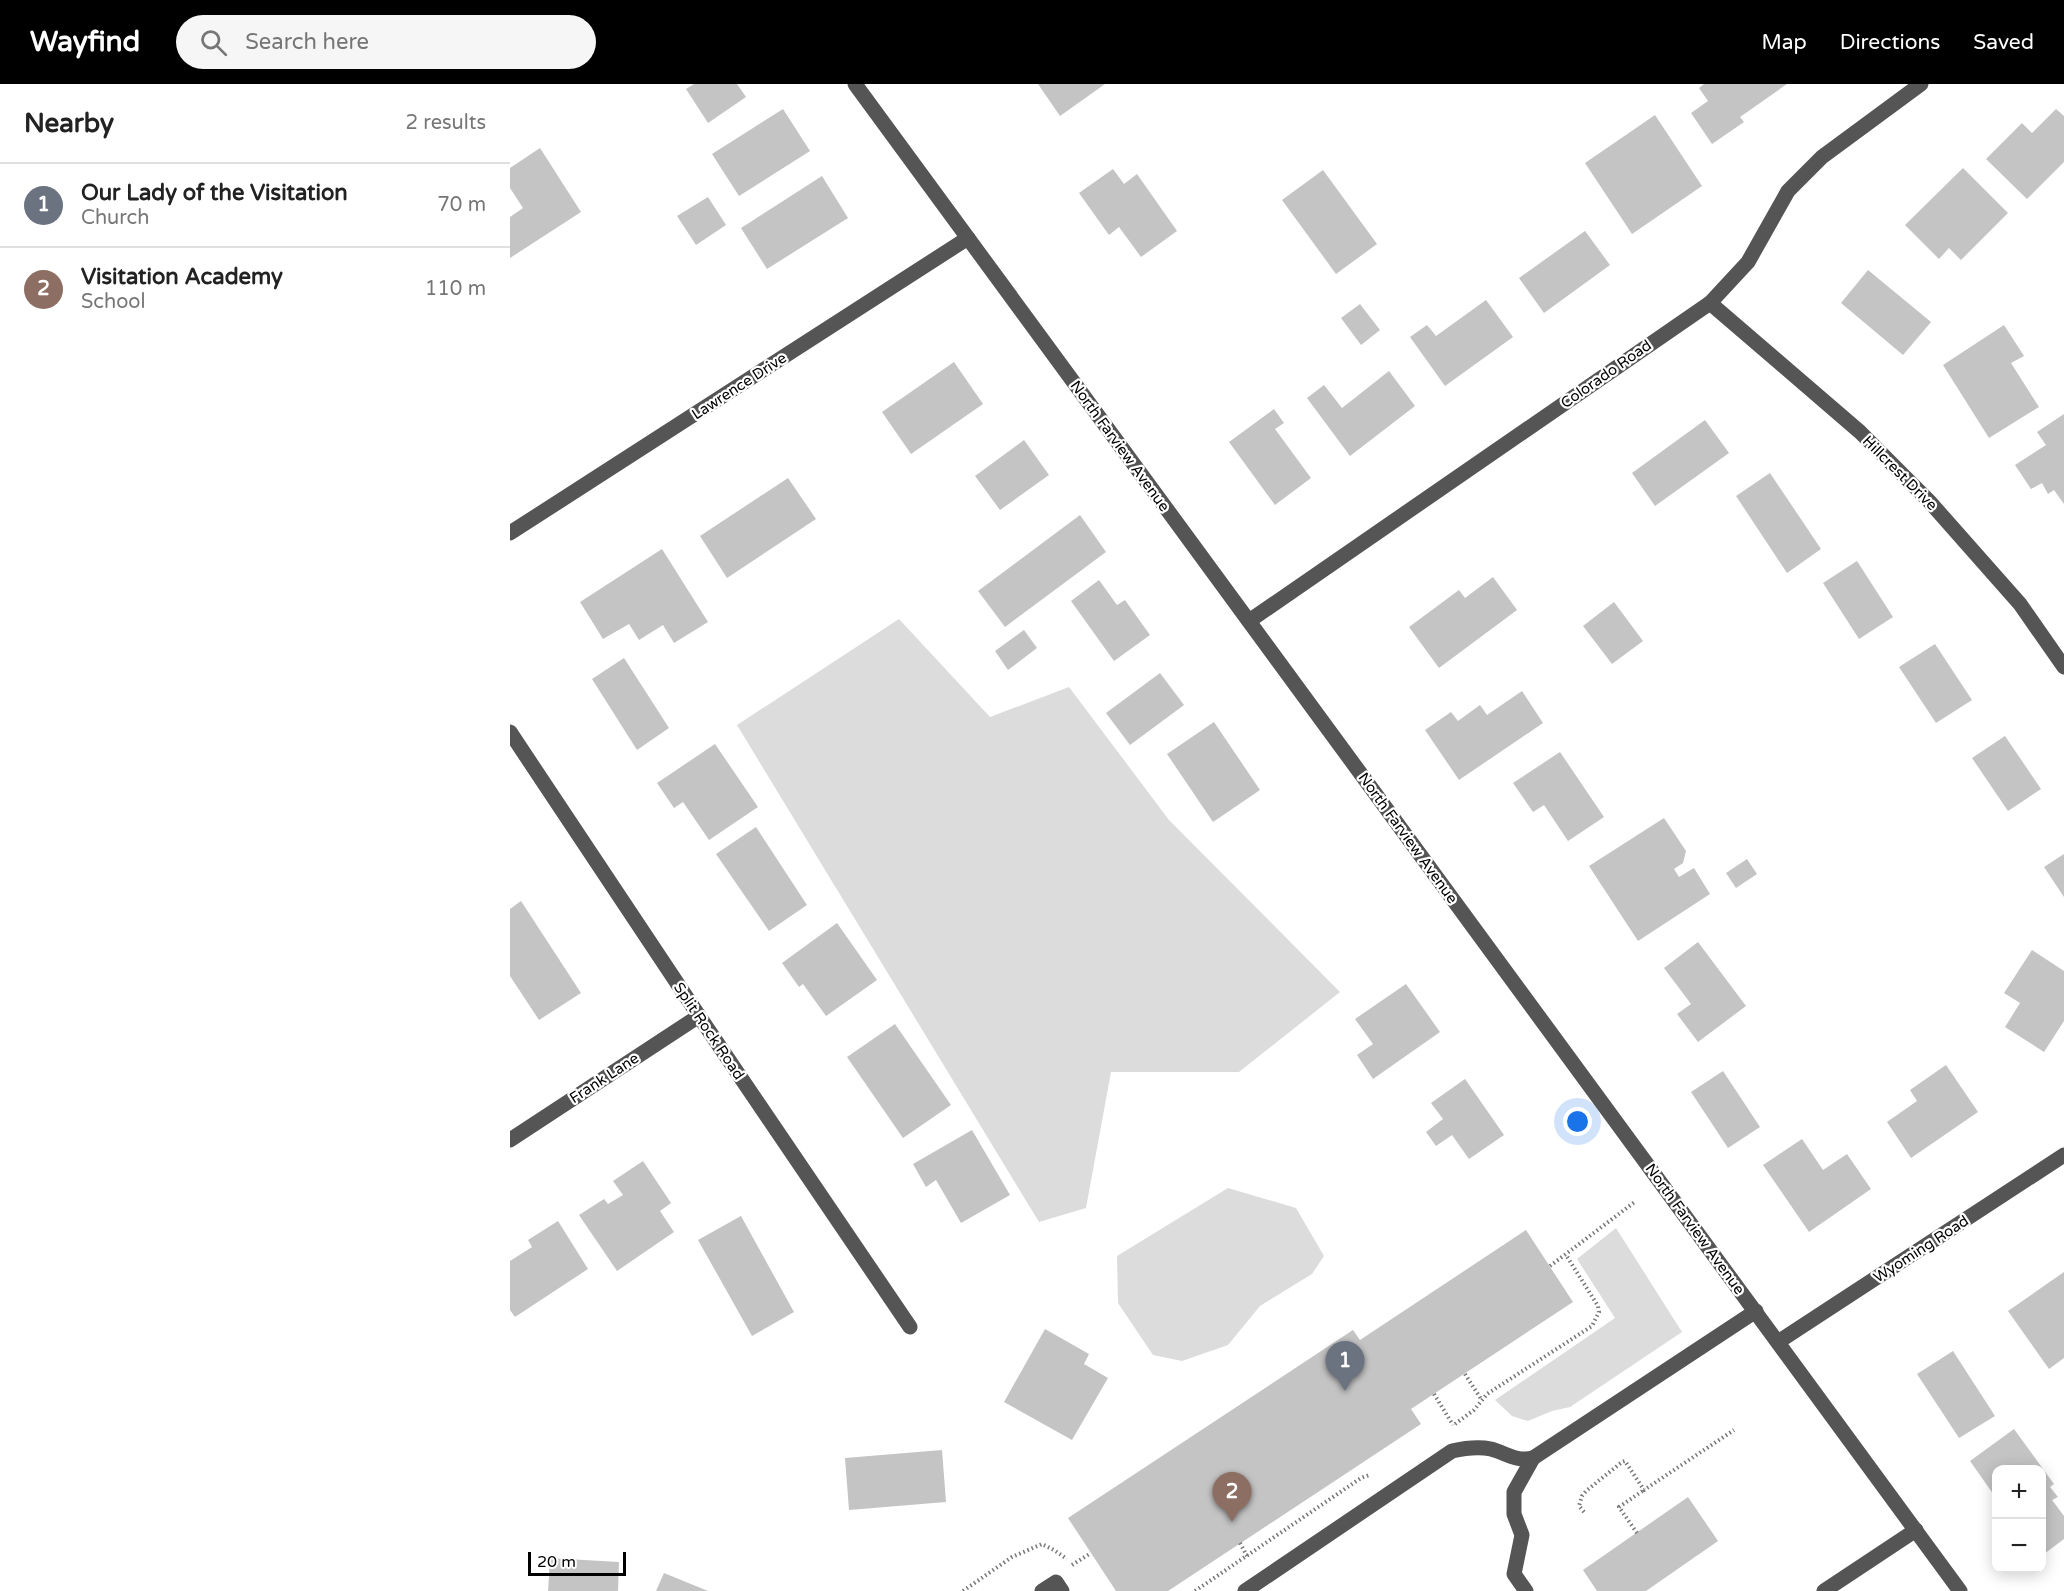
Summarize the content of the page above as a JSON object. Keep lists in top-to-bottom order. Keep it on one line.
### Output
{"streets":{"street":["Colorado Road","Lawrence Drive","North Farview Avenue","Hillcrest Drive","Split Rock Road","Frank Lane","Wyoming Road"]},"crossings":[["Colorado Road","North Farview Avenue"],["Colorado Road","Hillcrest Drive"],["Lawrence Drive","North Farview Avenue"],["North Farview Avenue","Wyoming Road"],["Split Rock Road","Frank Lane"]],"scale_bar":"20 m","page":{"header":"Wayfind","search":"Search here","nav":["Map","Directions","Saved"],"heading":["Nearby","2 results"],"list":[{"mark":"1","name":"Our Lady of the Visitation","note":"Church","value":"70 m"},{"mark":"2","name":"Visitation Academy","note":"School","value":"110 m"}],"pins":["1","2"],"map_buttons":["+","−"],"scale":"20 m"}}
